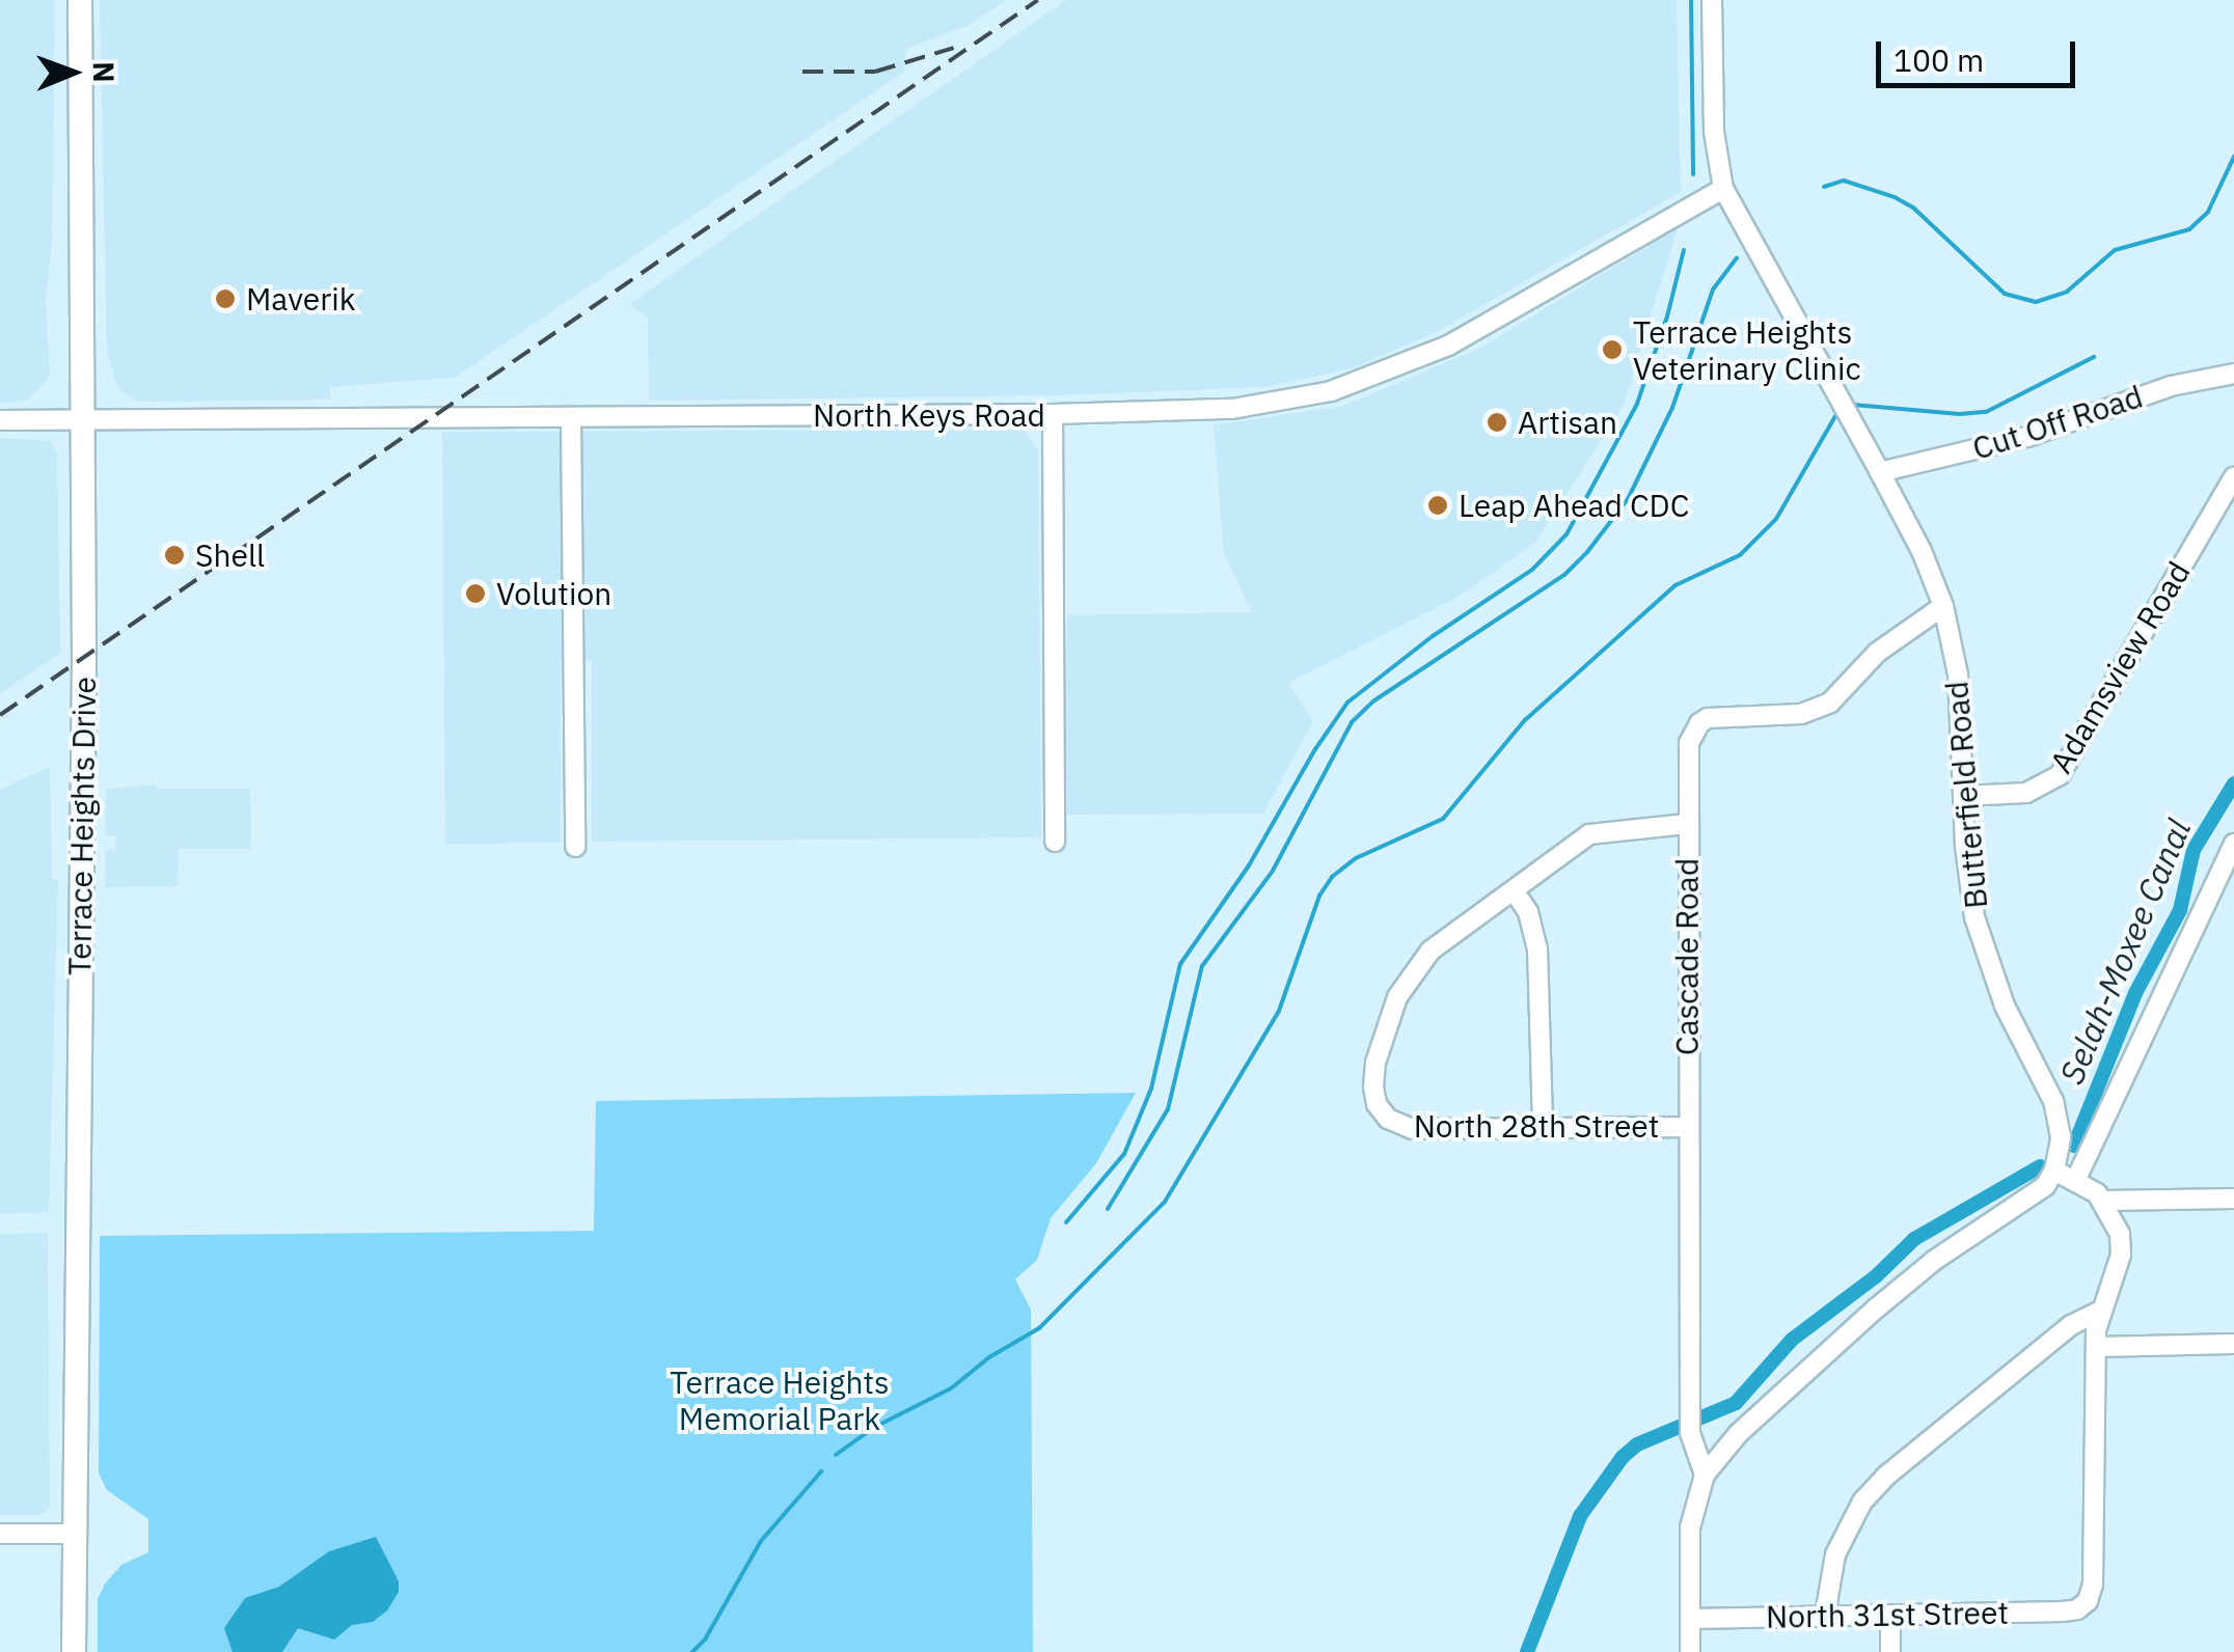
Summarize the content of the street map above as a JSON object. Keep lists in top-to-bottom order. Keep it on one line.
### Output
{"streets":{"main road":["Terrace Heights Drive"],"street":["North Keys Road","Cut Off Road","Adamsview Road","Butterfield Road","Cascade Road","North 28th Street","North 31st Street"]},"crossings":[["North Keys Road","Butterfield Road"],["North Keys Road","Terrace Heights Drive"],["Cut Off Road","Butterfield Road"],["Adamsview Road","Butterfield Road"],["Butterfield Road","Cascade Road"],["Cascade Road","North 28th Street"]],"water":["Selah-Moxee Canal"],"parks":["Terrace Heights Memorial Park"],"places":["Maverik","Terrace Heights Veterinary Clinic","Artisan","Leap Ahead CDC","Shell","Volution"],"scale_bar":"100 m","north":"right"}
